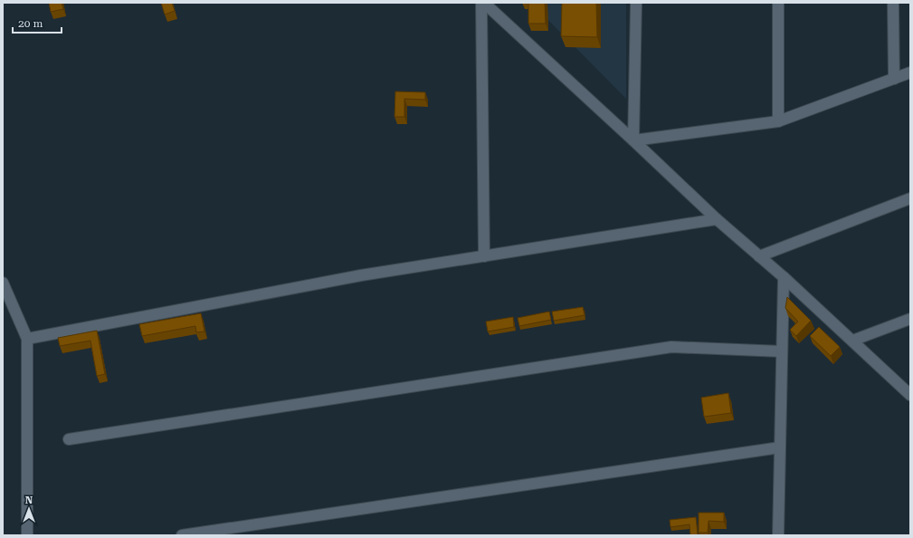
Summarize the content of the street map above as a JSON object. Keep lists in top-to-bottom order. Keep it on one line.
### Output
{"scale_bar":"20 m","north":"top"}
